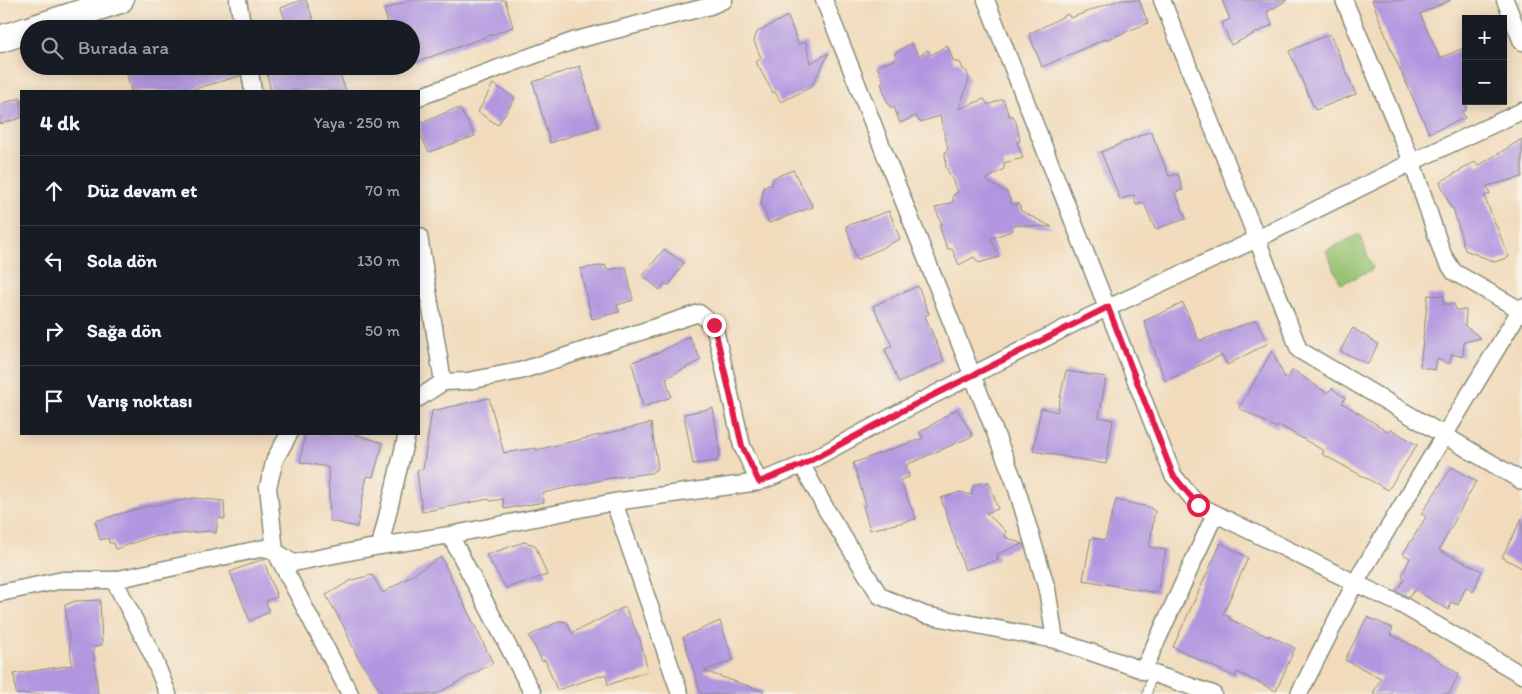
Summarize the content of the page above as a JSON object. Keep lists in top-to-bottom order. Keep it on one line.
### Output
{"page":{"map_buttons":["+","−"],"search":"Burada ara","heading":["4 dk","Yaya · 250 m"],"list":[["Düz devam et","70 m"],["Sola dön","130 m"],["Sağa dön","50 m"],"Varış noktası"]}}
